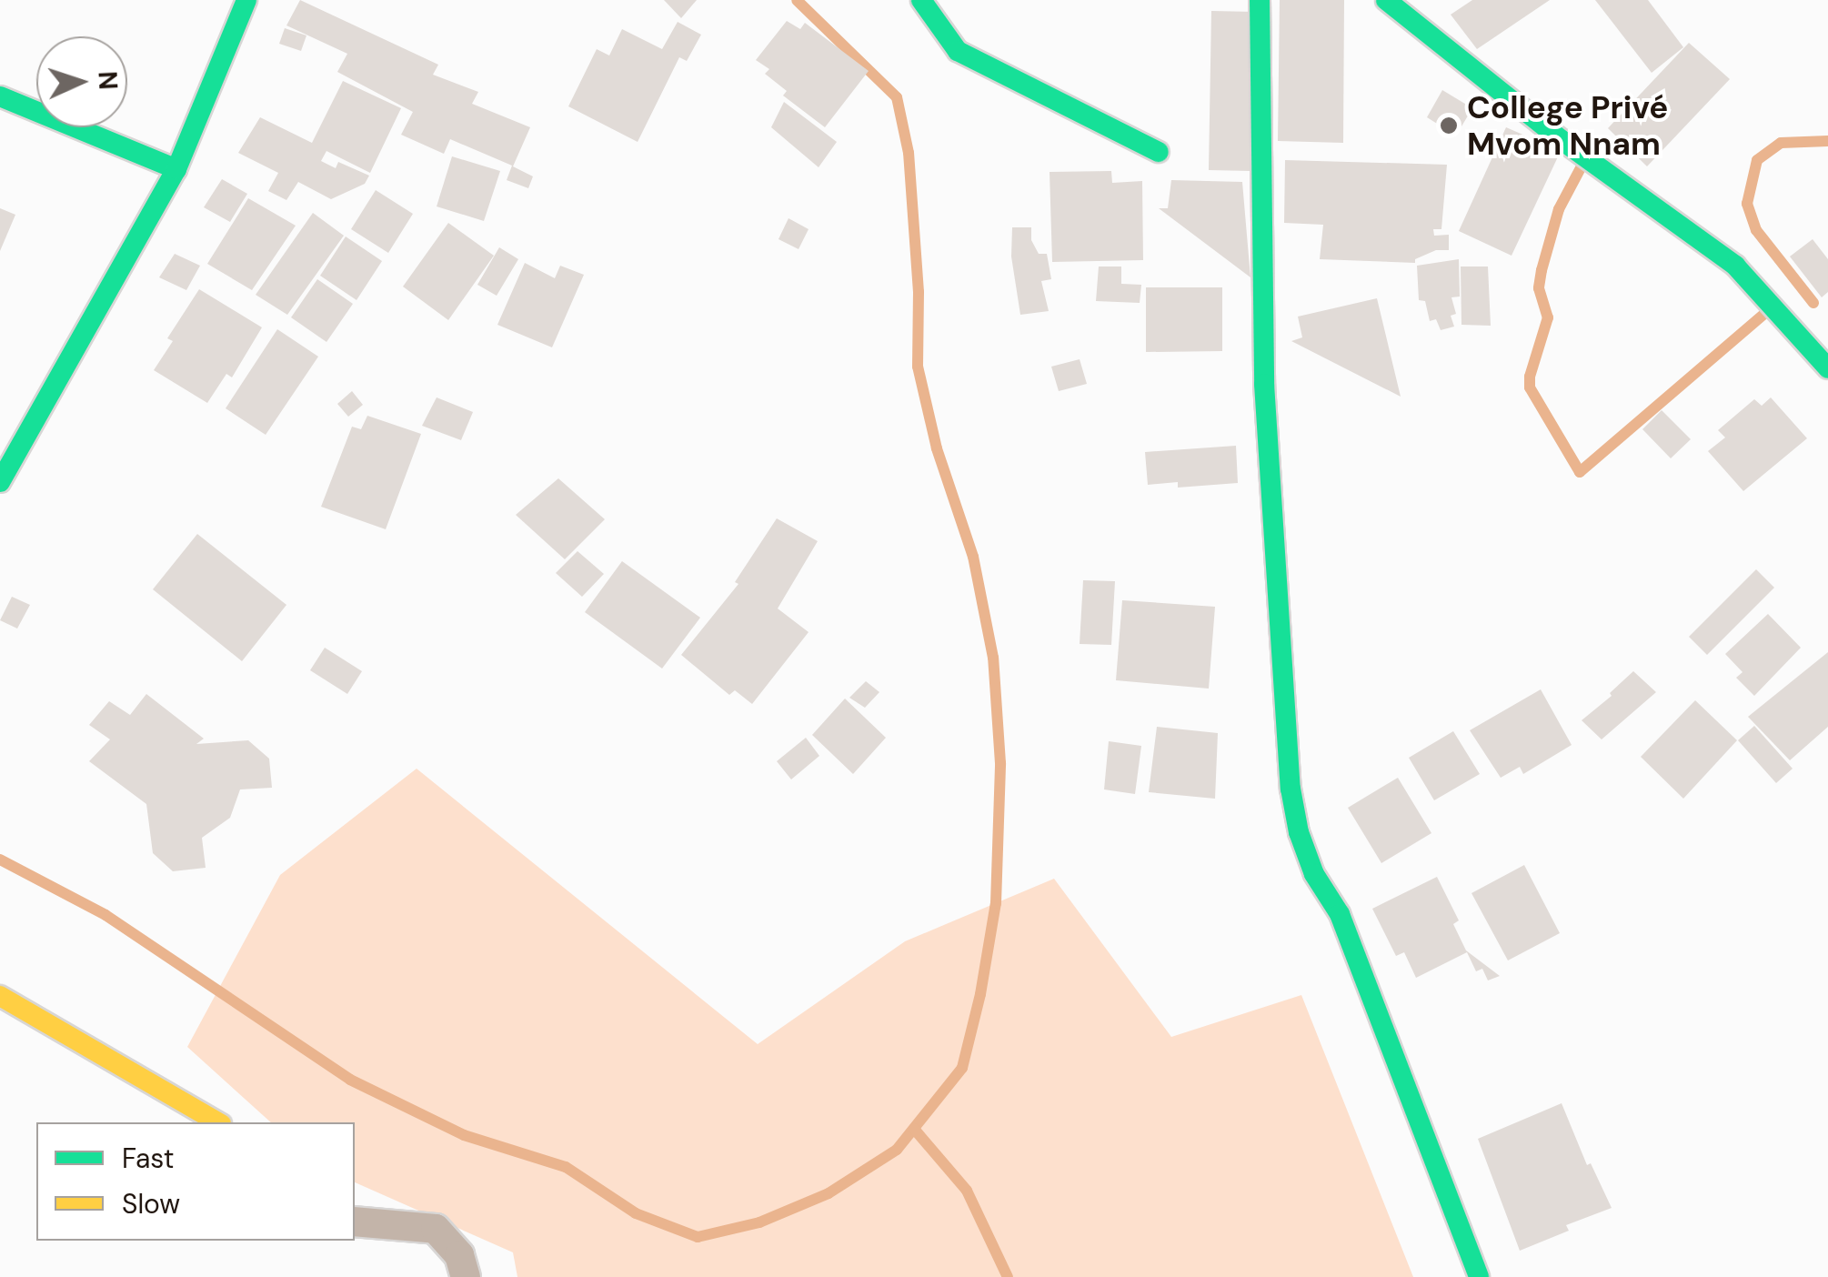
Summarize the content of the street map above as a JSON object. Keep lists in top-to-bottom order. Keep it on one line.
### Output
{"places":["College Privé Mvom Nnam"],"legend":["Fast","Slow"],"north":"right"}
